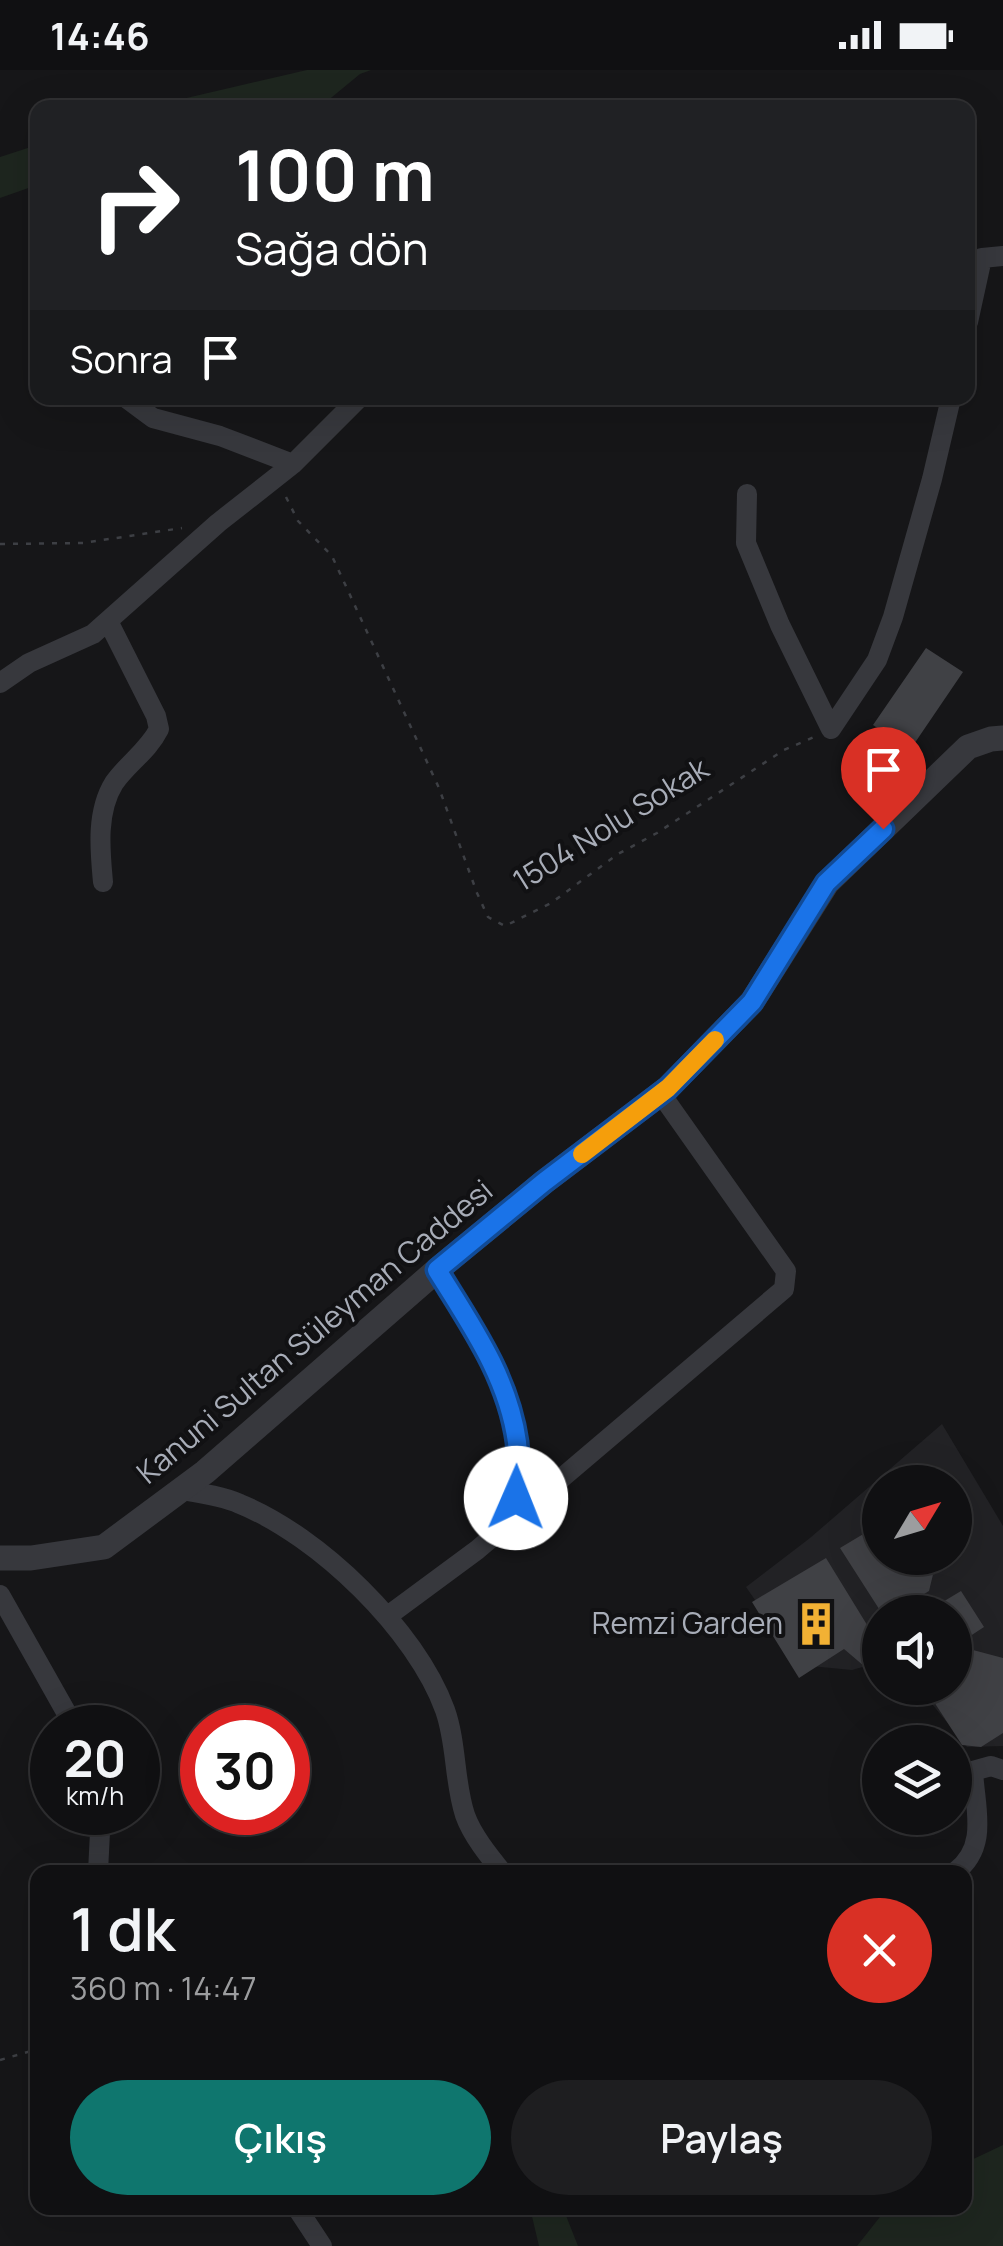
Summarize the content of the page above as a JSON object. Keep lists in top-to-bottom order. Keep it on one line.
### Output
{"streets":{"street":["Kanuni Sultan Süleyman Caddesi"],"path":["1504 Nolu Sokak"]},"places":{"building":["Remzi Garden"]},"north":"top right","page":{"status":"14:46","turn":["100 m","Sağa dön"],"then":"Sonra","speed":"20 km/h","limit":"30","heading":["1 dk","360 m · 14:47"],"buttons":["Çıkış","Paylaş"]}}
